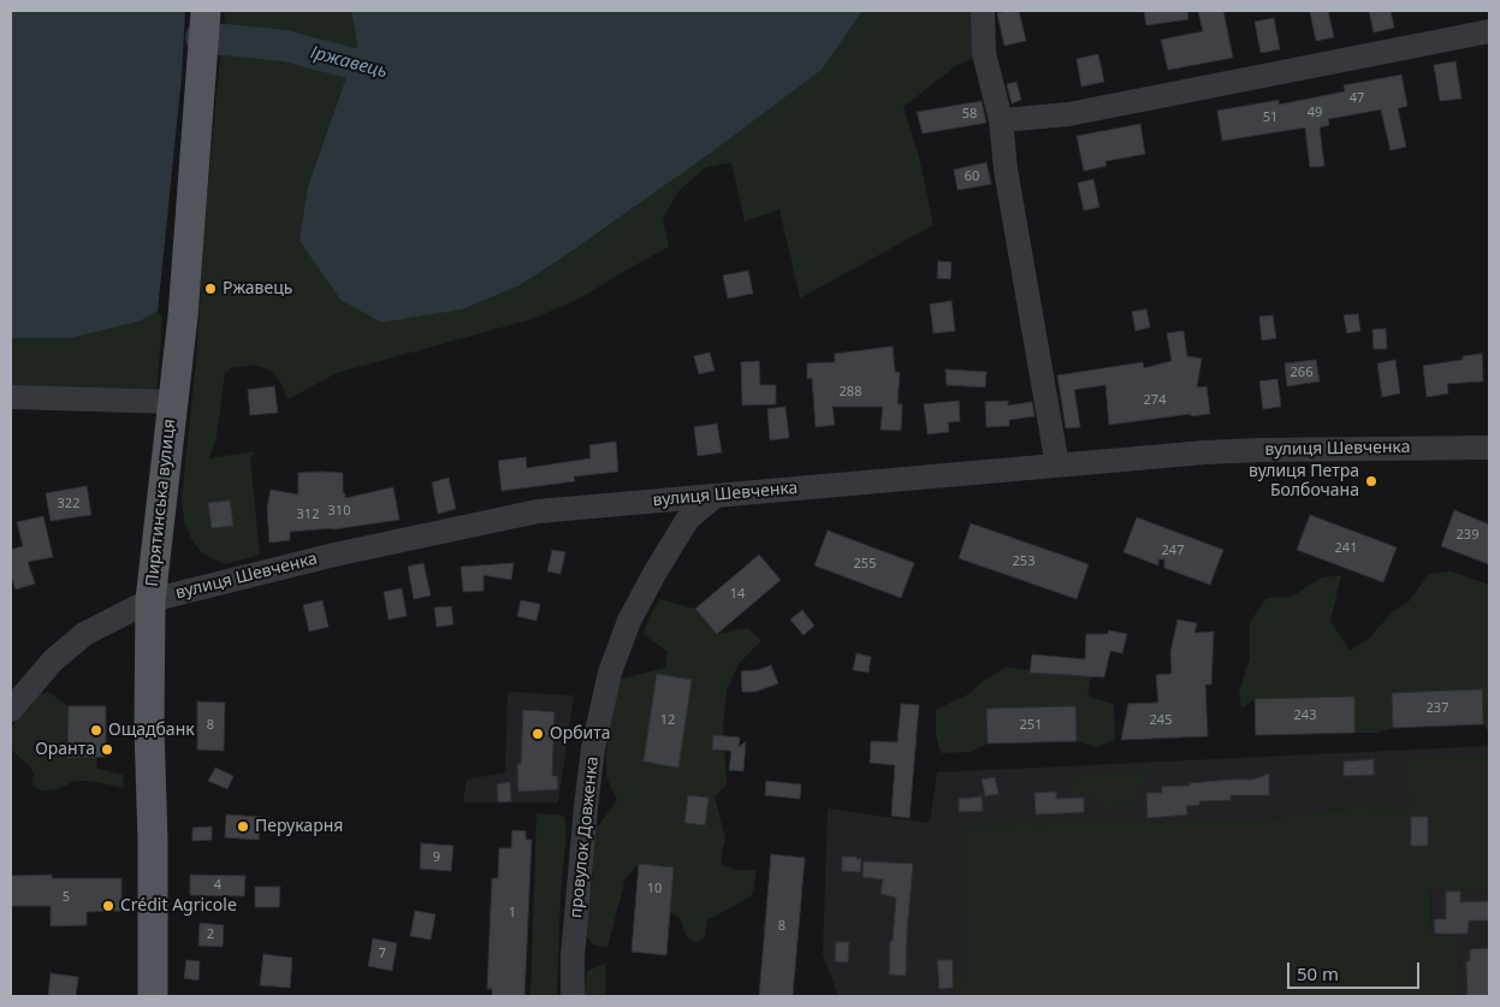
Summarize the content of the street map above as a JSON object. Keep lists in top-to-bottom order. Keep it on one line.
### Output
{"streets":{"main road":["Пирятинська вулиця"],"street":["вулиця Шевченка","провулок Довженка"]},"crossings":[["вулиця Шевченка","Пирятинська вулиця"],["вулиця Шевченка","провулок Довженка"]],"water":["Іржавець"],"places":["Ржавець","вулиця Петра Болбочана","Ощадбанк","Орбита","Оранта","Перукарня","Crédit Agricole"],"house_numbers":["47","49","58","51","60","266","288","274","322","310","312","239","241","247","253","255","14","237","243","12","245","8","251","9","4","10","5","1","8","2","7"],"scale_bar":"50 m"}
